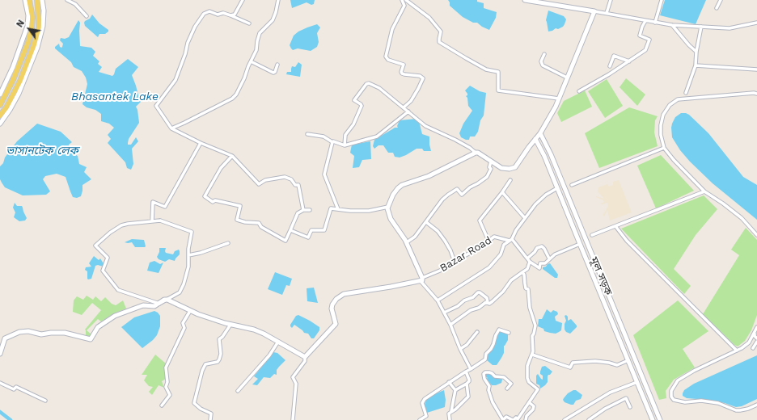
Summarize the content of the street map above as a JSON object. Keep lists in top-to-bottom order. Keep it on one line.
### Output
{"streets":{"street":["Bazar Road","মূল সড়ক"]},"crossings":[["Bazar Road","মূল সড়ক"]],"water":["Bhasantek Lake","ভাসানটেক লেক"],"north":"top left"}
